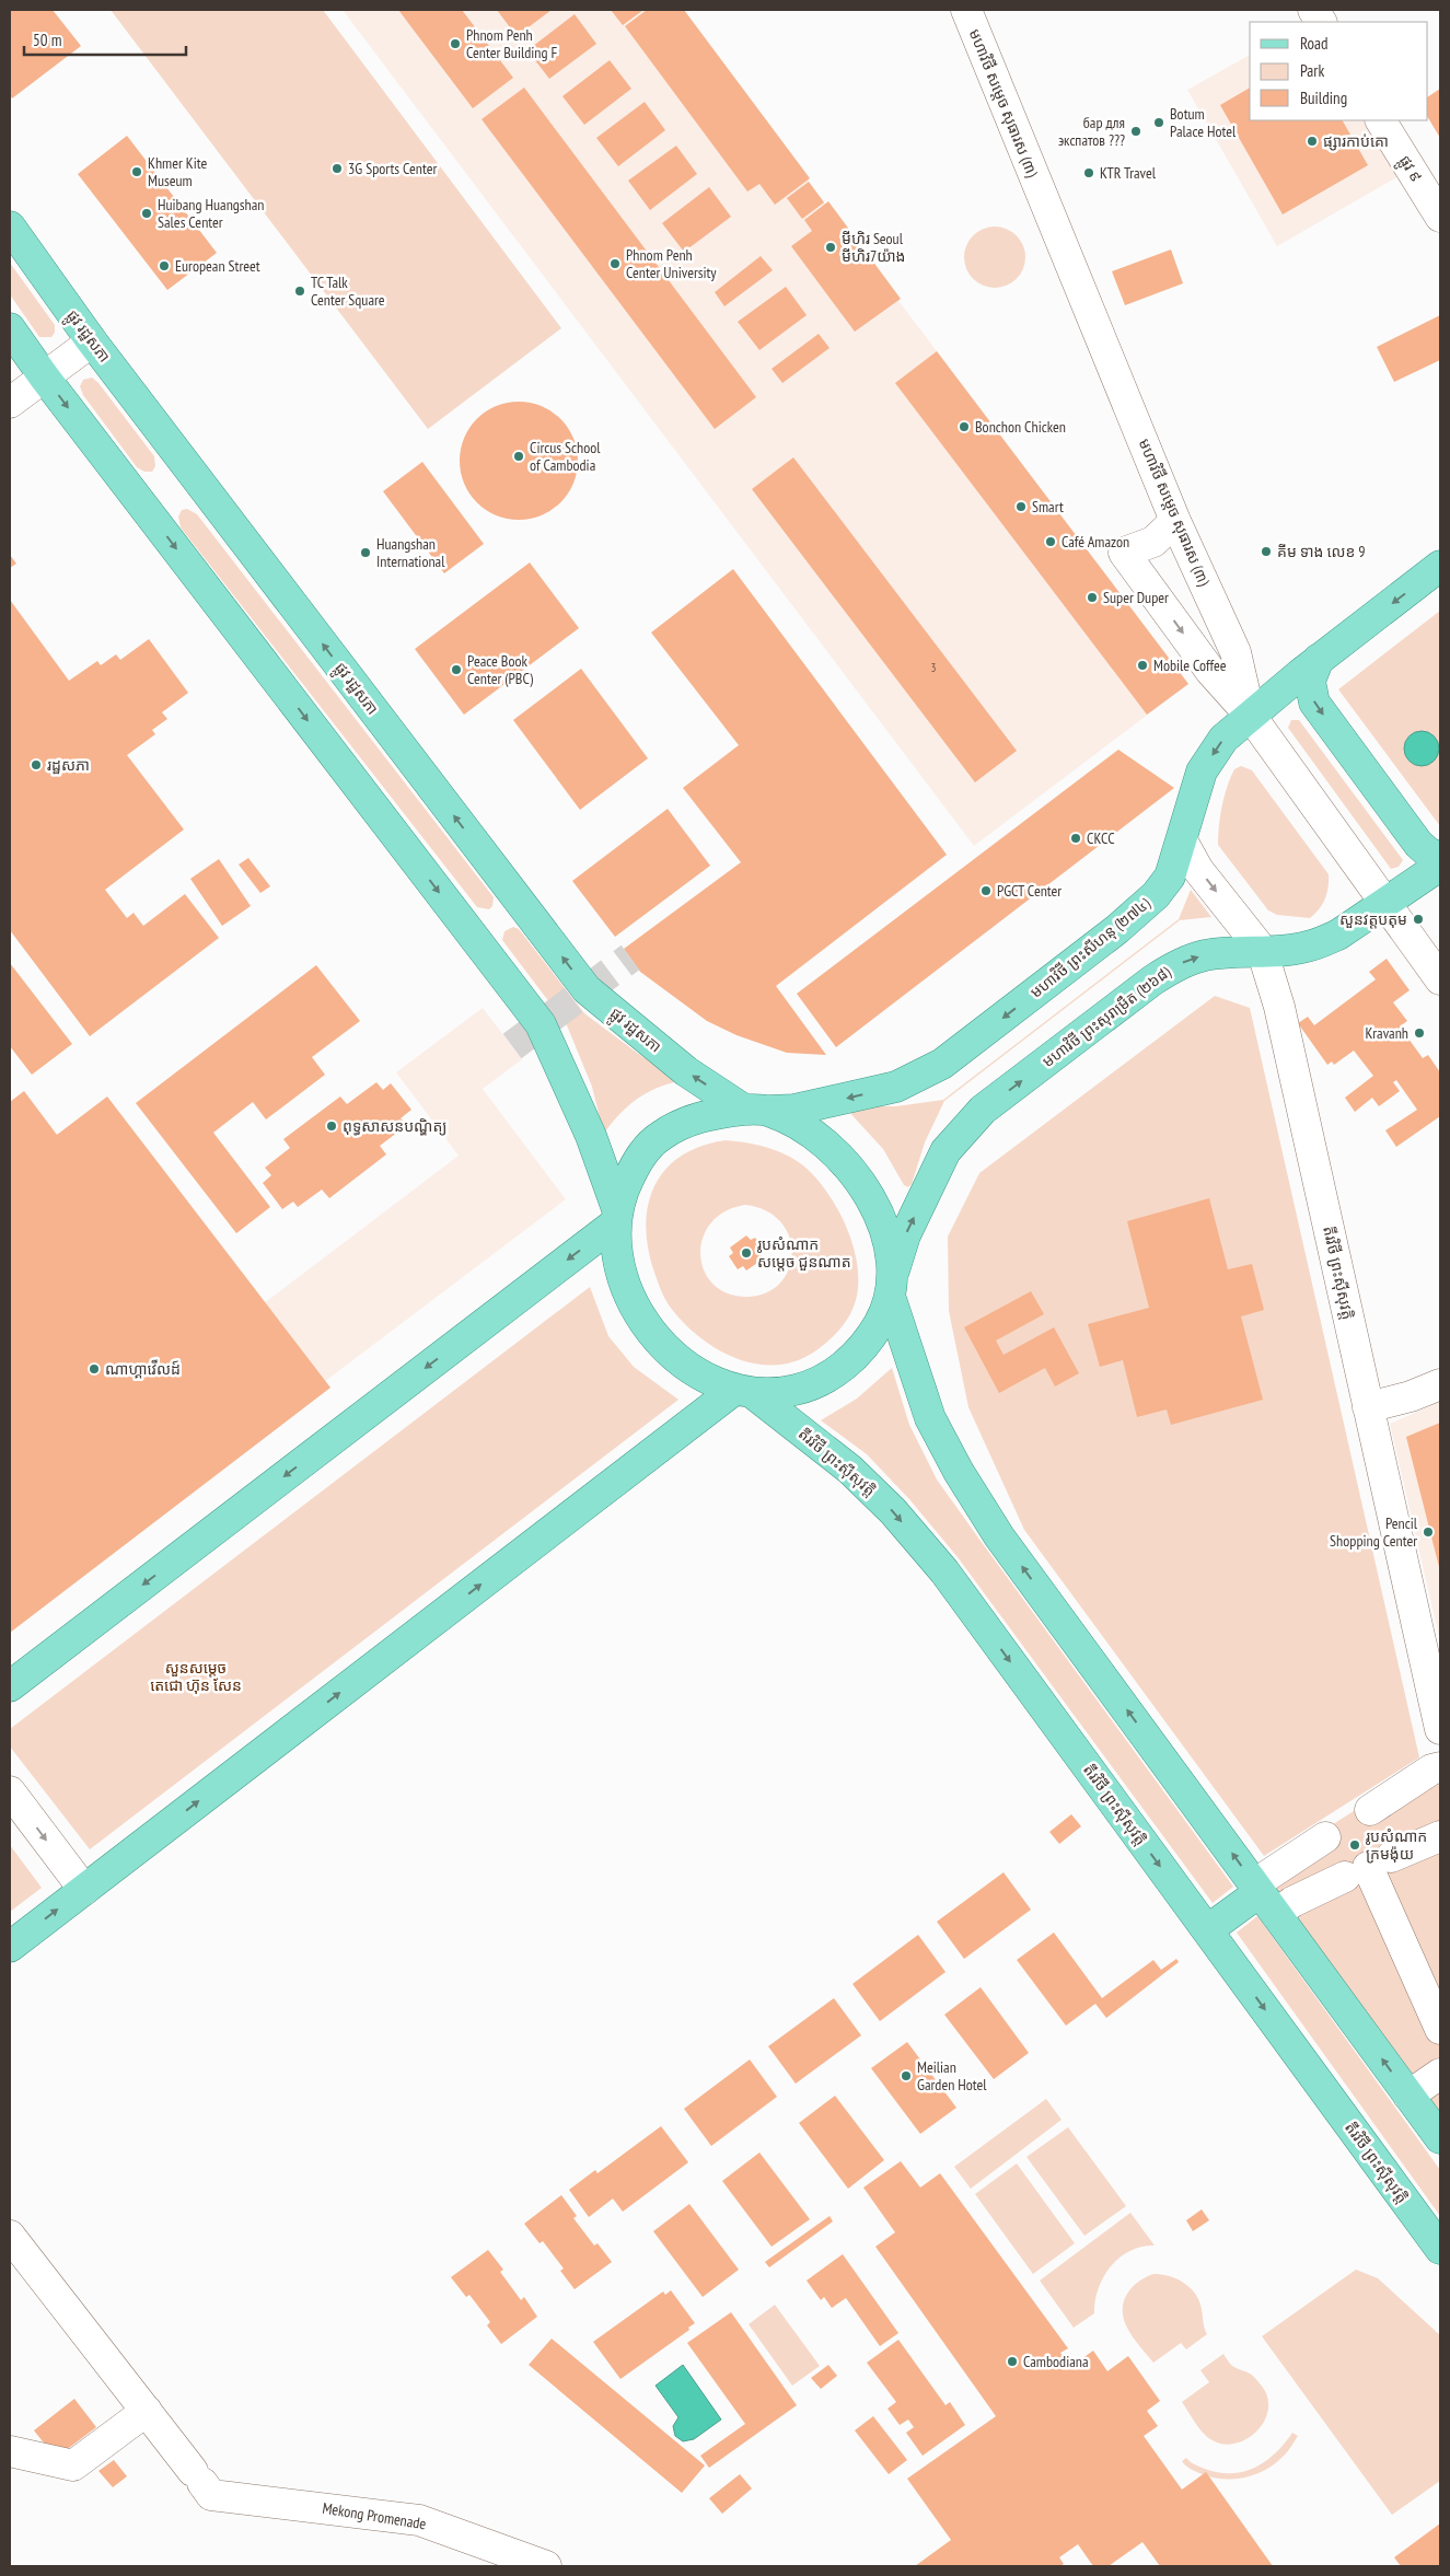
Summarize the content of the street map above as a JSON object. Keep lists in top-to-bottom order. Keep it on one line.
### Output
{"streets":{"main road":["ផ្លូវ រដ្ឋសភា","មហាវិថី ព្រះសីហនុ (២៧៤)","មហាវិថី ព្រះសុរាម្រឹត (២៦៨)","តីរវិថី ព្រះស៊ីសុវត្តិ"],"street":["មហាវិថី សម្តេច សុធារស (៣)","ផ្លូវ ៩","Mekong Promenade"]},"crossings":[["មហាវិថី សម្តេច សុធារស (៣)","មហាវិថី ព្រះសីហនុ (២៧៤)"],["មហាវិថី សម្តេច សុធារស (៣)","មហាវិថី ព្រះសុរាម្រឹត (២៦៨)"],["ផ្លូវ រដ្ឋសភា","មហាវិថី ព្រះសីហនុ (២៧៤)"],["ផ្លូវ រដ្ឋសភា","មហាវិថី ព្រះសុរាម្រឹត (២៦៨)"],["មហាវិថី ព្រះសីហនុ (២៧៤)","តីរវិថី ព្រះស៊ីសុវត្តិ"],["មហាវិថី ព្រះសុរាម្រឹត (២៦៨)","តីរវិថី ព្រះស៊ីសុវត្តិ"]],"one_way":["មហាវិថី ព្រះសីហនុ (២៧៤)","មហាវិថី ព្រះសុរាម្រឹត (២៦៨)","តីរវិថី ព្រះស៊ីសុវត្តិ"],"parks":["សួនសម្តេច តេជោ ហ៊ុន សែន"],"places":["Phnom Penh Center Building F","Botum Palace Hotel","бар для экспатов ???","ផ្សារកាប់គោ","3G Sports Center","Khmer Kite Museum","KTR Travel","Huibang Huangshan Sales Center","មីហិរ Seoul មីហិរ7យ៉ាង","Phnom Penh Center University","European Street","TC Talk Center Square","Bonchon Chicken","Circus School of Cambodia","Smart","Café Amazon","គីម ទាង លេខ 9","Huangshan International","Super Duper","Mobile Coffee","Peace Book Center (PBC)","រដ្ឋសភា","CKCC","PGCT Center","សួនវត្តបតុម","Kravanh","ពុទ្ធសាសនបណ្ឌិត្យ","រូបសំណាក សម្ដេច ជួនណាត","ណាហ្គាវើលដ៍","Pencil Shopping Center","រូបសំណាក ក្រមង៉ុយ","Meilian Garden Hotel","Cambodiana"],"house_numbers":["3"],"legend":["Road","Park","Building"],"scale_bar":"50 m"}
